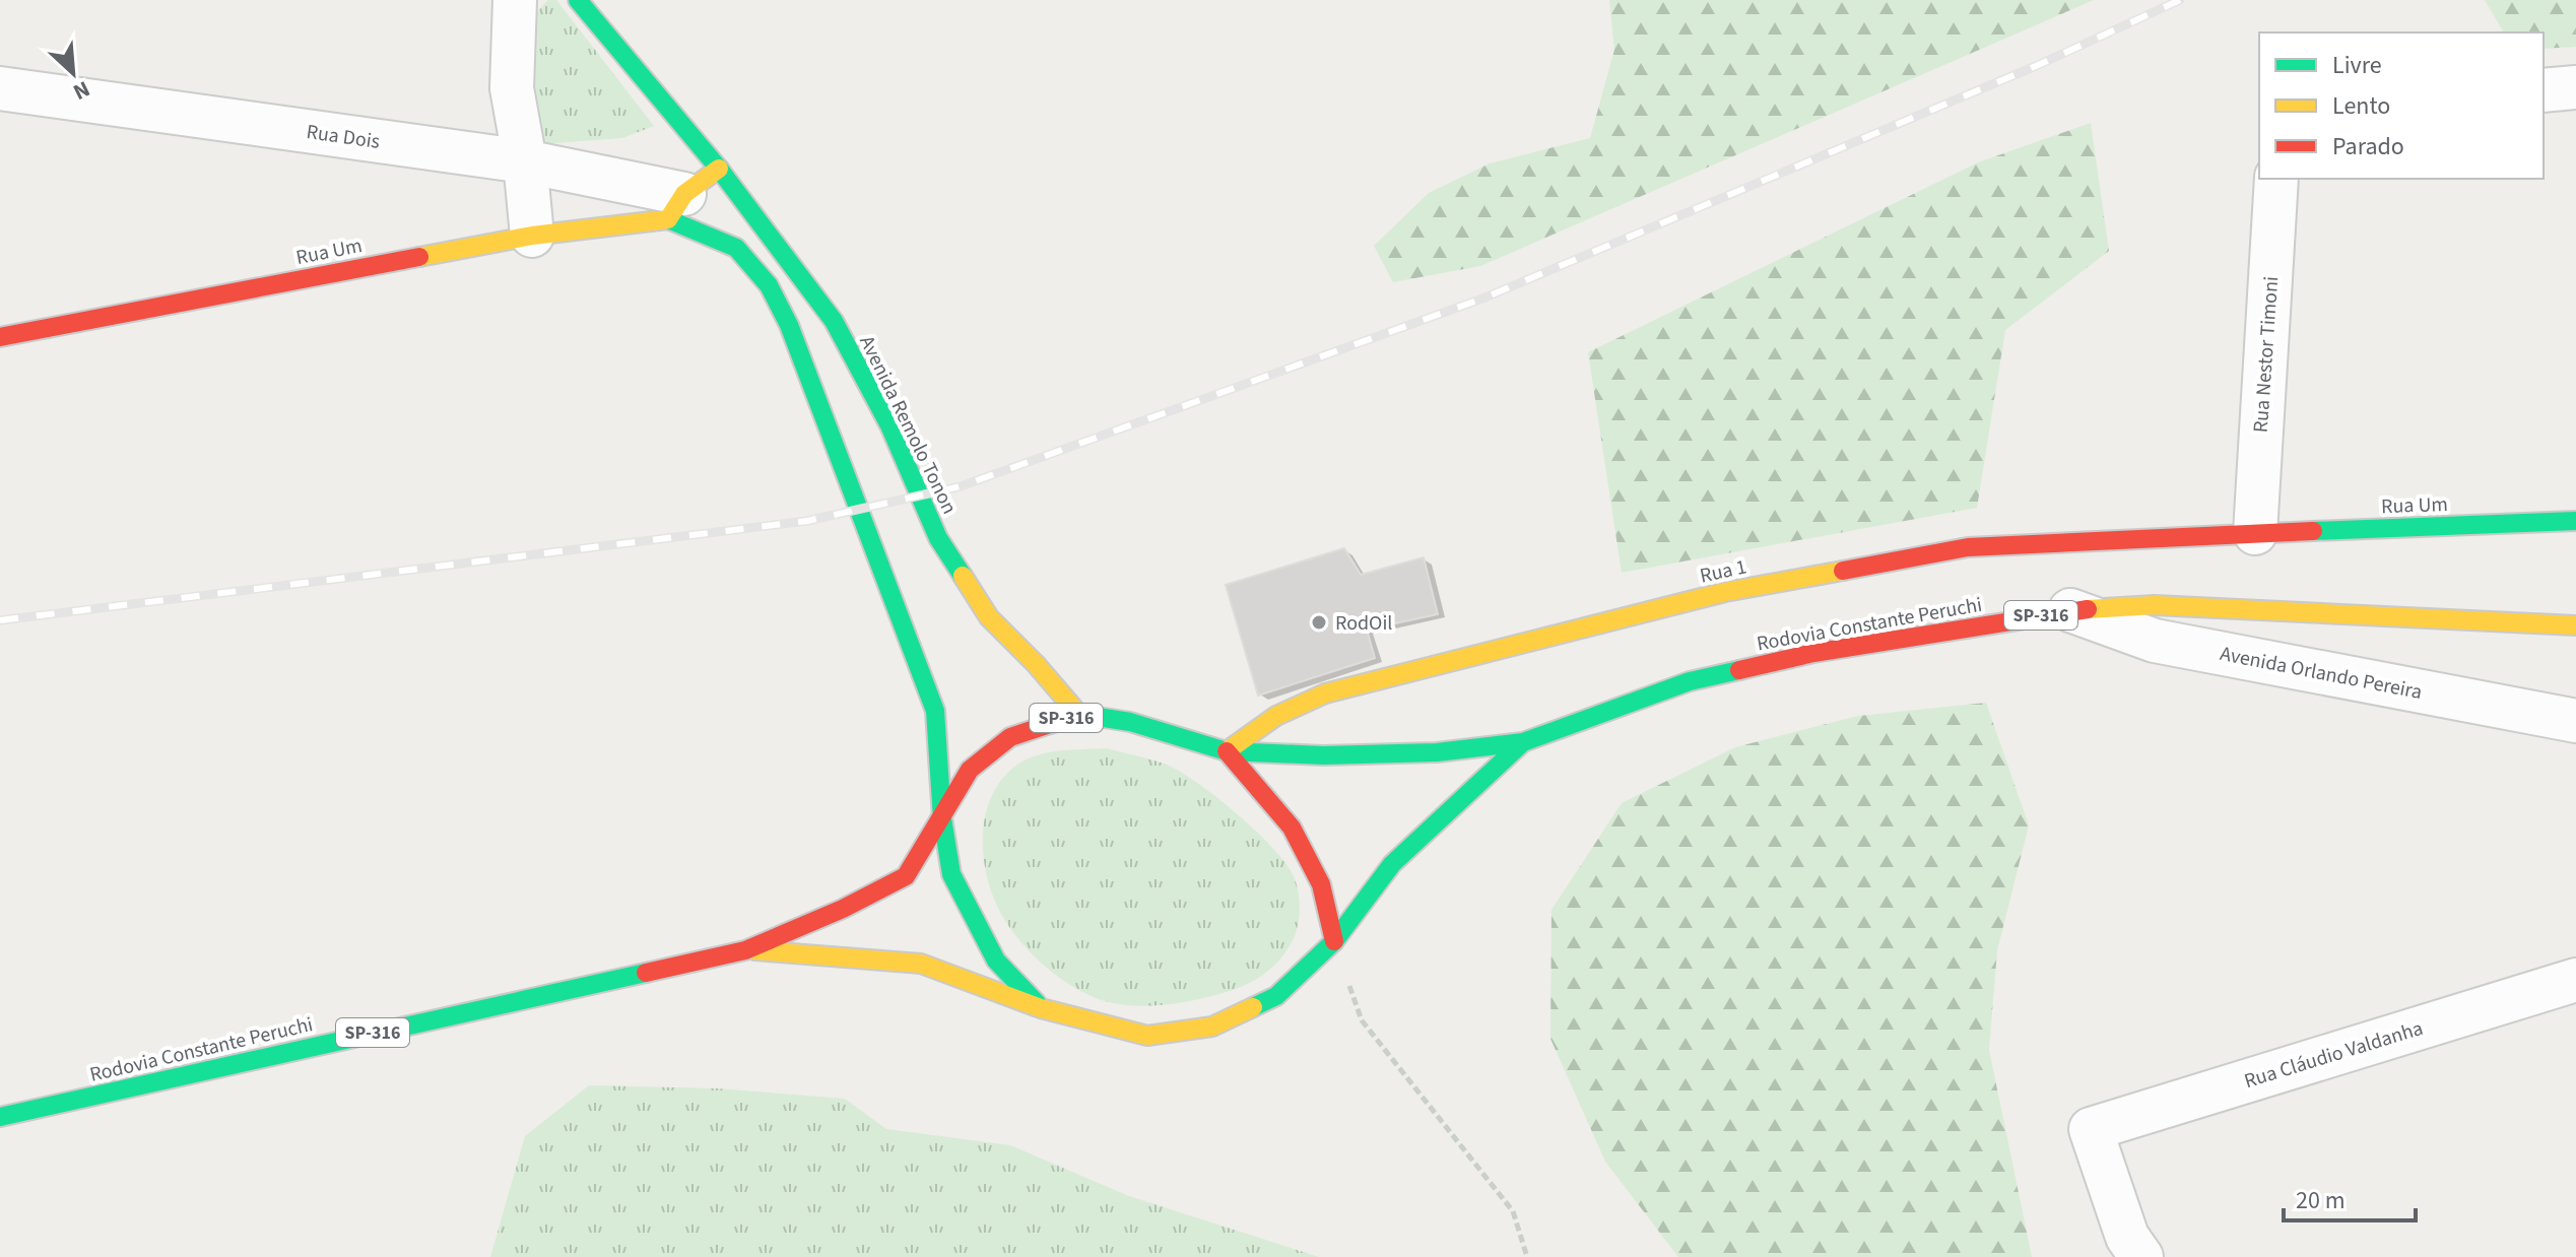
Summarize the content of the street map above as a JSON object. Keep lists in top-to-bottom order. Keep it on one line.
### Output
{"streets":{"main road":["Rua Um","Avenida Remolo Tonon","Rua 1","SP-316","Rodovia Constante Peruchi"],"street":["Rua Dois","Rua Nestor Timoni","Avenida Orlando Pereira","Rua Cláudio Valdanha"]},"crossings":[["Rua Dois","Rua Um"],["Rua Um","Rua Nestor Timoni"],["Rua Um","Rua 1"],["Rua Nestor Timoni","Rua 1"],["Avenida Remolo Tonon","SP-316"],["Rua 1","SP-316"],["Rua 1","Rodovia Constante Peruchi"],["SP-316","Rodovia Constante Peruchi"],["Rodovia Constante Peruchi","Avenida Orlando Pereira"]],"places":["RodOil"],"legend":["Livre","Lento","Parado"],"scale_bar":"20 m","north":"bottom right"}
